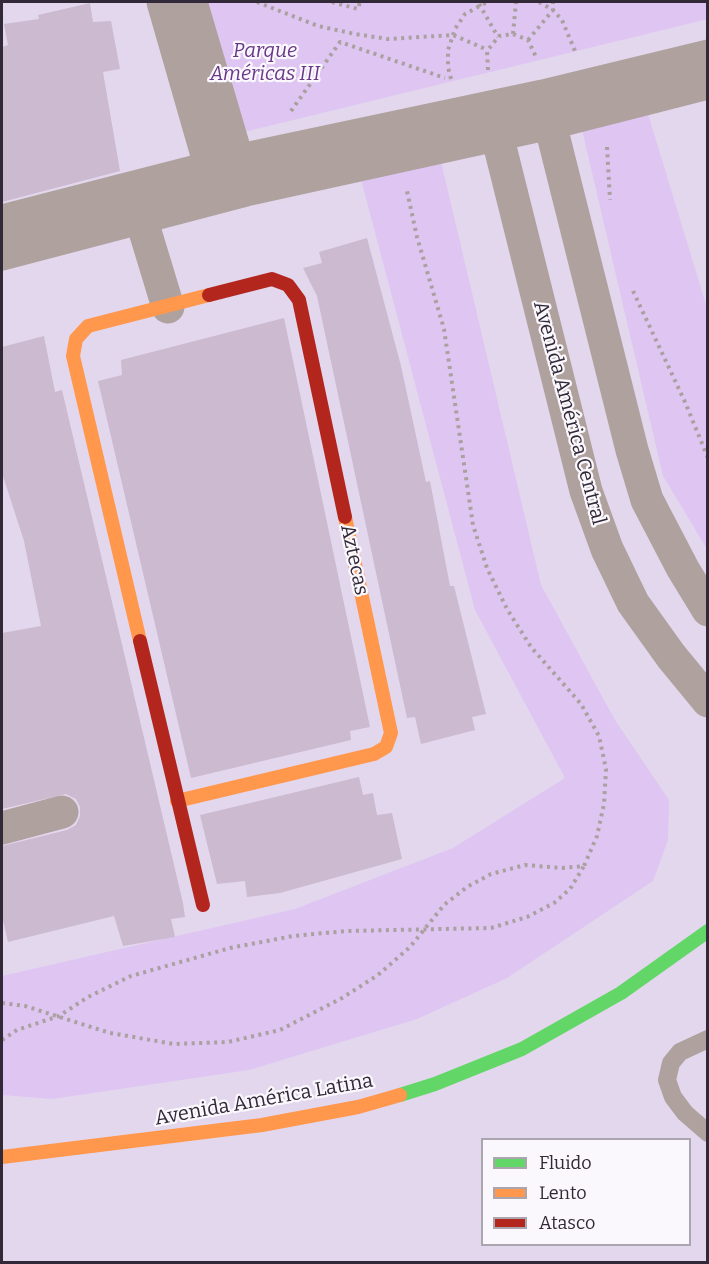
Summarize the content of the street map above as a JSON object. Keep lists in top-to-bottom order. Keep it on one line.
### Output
{"streets":{"street":["Avenida América Central","Aztecas","Avenida América Latina"]},"parks":["Parque Américas III"],"legend":["Fluido","Lento","Atasco"]}
